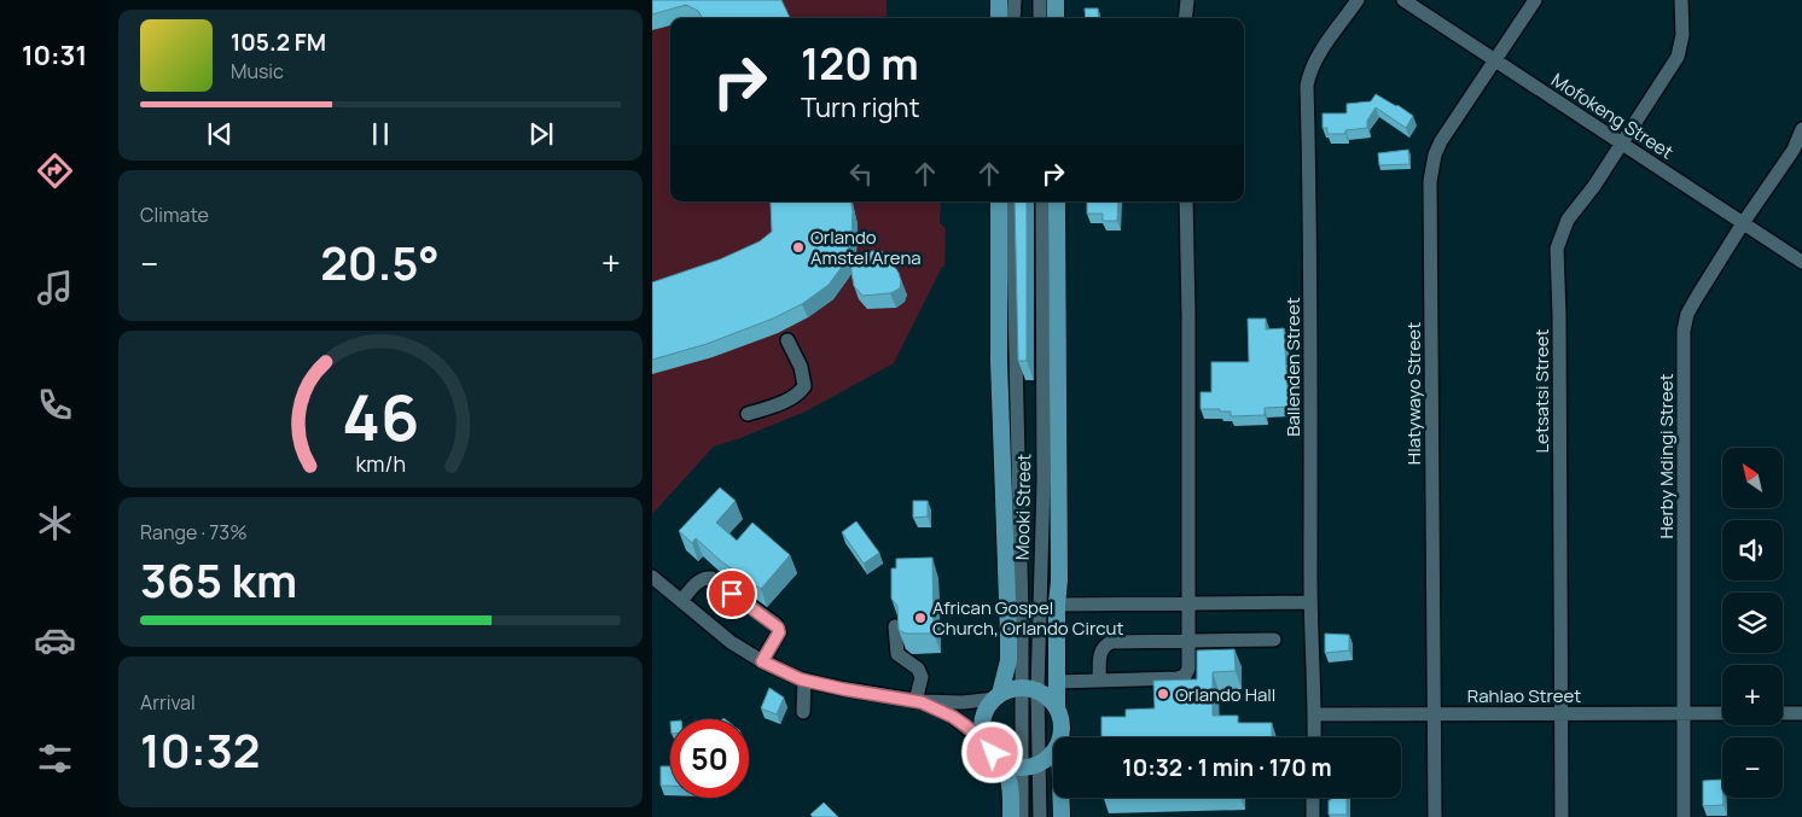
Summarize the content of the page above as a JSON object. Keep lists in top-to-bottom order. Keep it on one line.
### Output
{"streets":{"main road":["Mooki Street"],"street":["Mofokeng Street","Ballenden Street","Letsatsi Street","Hlatywayo Street","Herby Mdingi Street","Rahlao Street"]},"crossings":[["Mofokeng Street","Letsatsi Street"],["Mofokeng Street","Hlatywayo Street"],["Mofokeng Street","Herby Mdingi Street"],["Ballenden Street","Rahlao Street"],["Letsatsi Street","Rahlao Street"],["Hlatywayo Street","Rahlao Street"],["Herby Mdingi Street","Rahlao Street"]],"places":["Orlando Amstel Arena","African Gospel Church, Orlando Circut","Orlando Hall"],"north":"top left","page":{"tabs":"10:31","turn":["120 m","Turn right"],"song":["105.2 FM","Music"],"tile":["Climate",["Range · 73%","365 km"],["Arrival","10:32"]],"heat":["−","20.5°","+"],"map_buttons":["+","−"],"limit":"50","trip":"10:32 · 1 min · 170 m","gauge":["46","km/h"]}}
